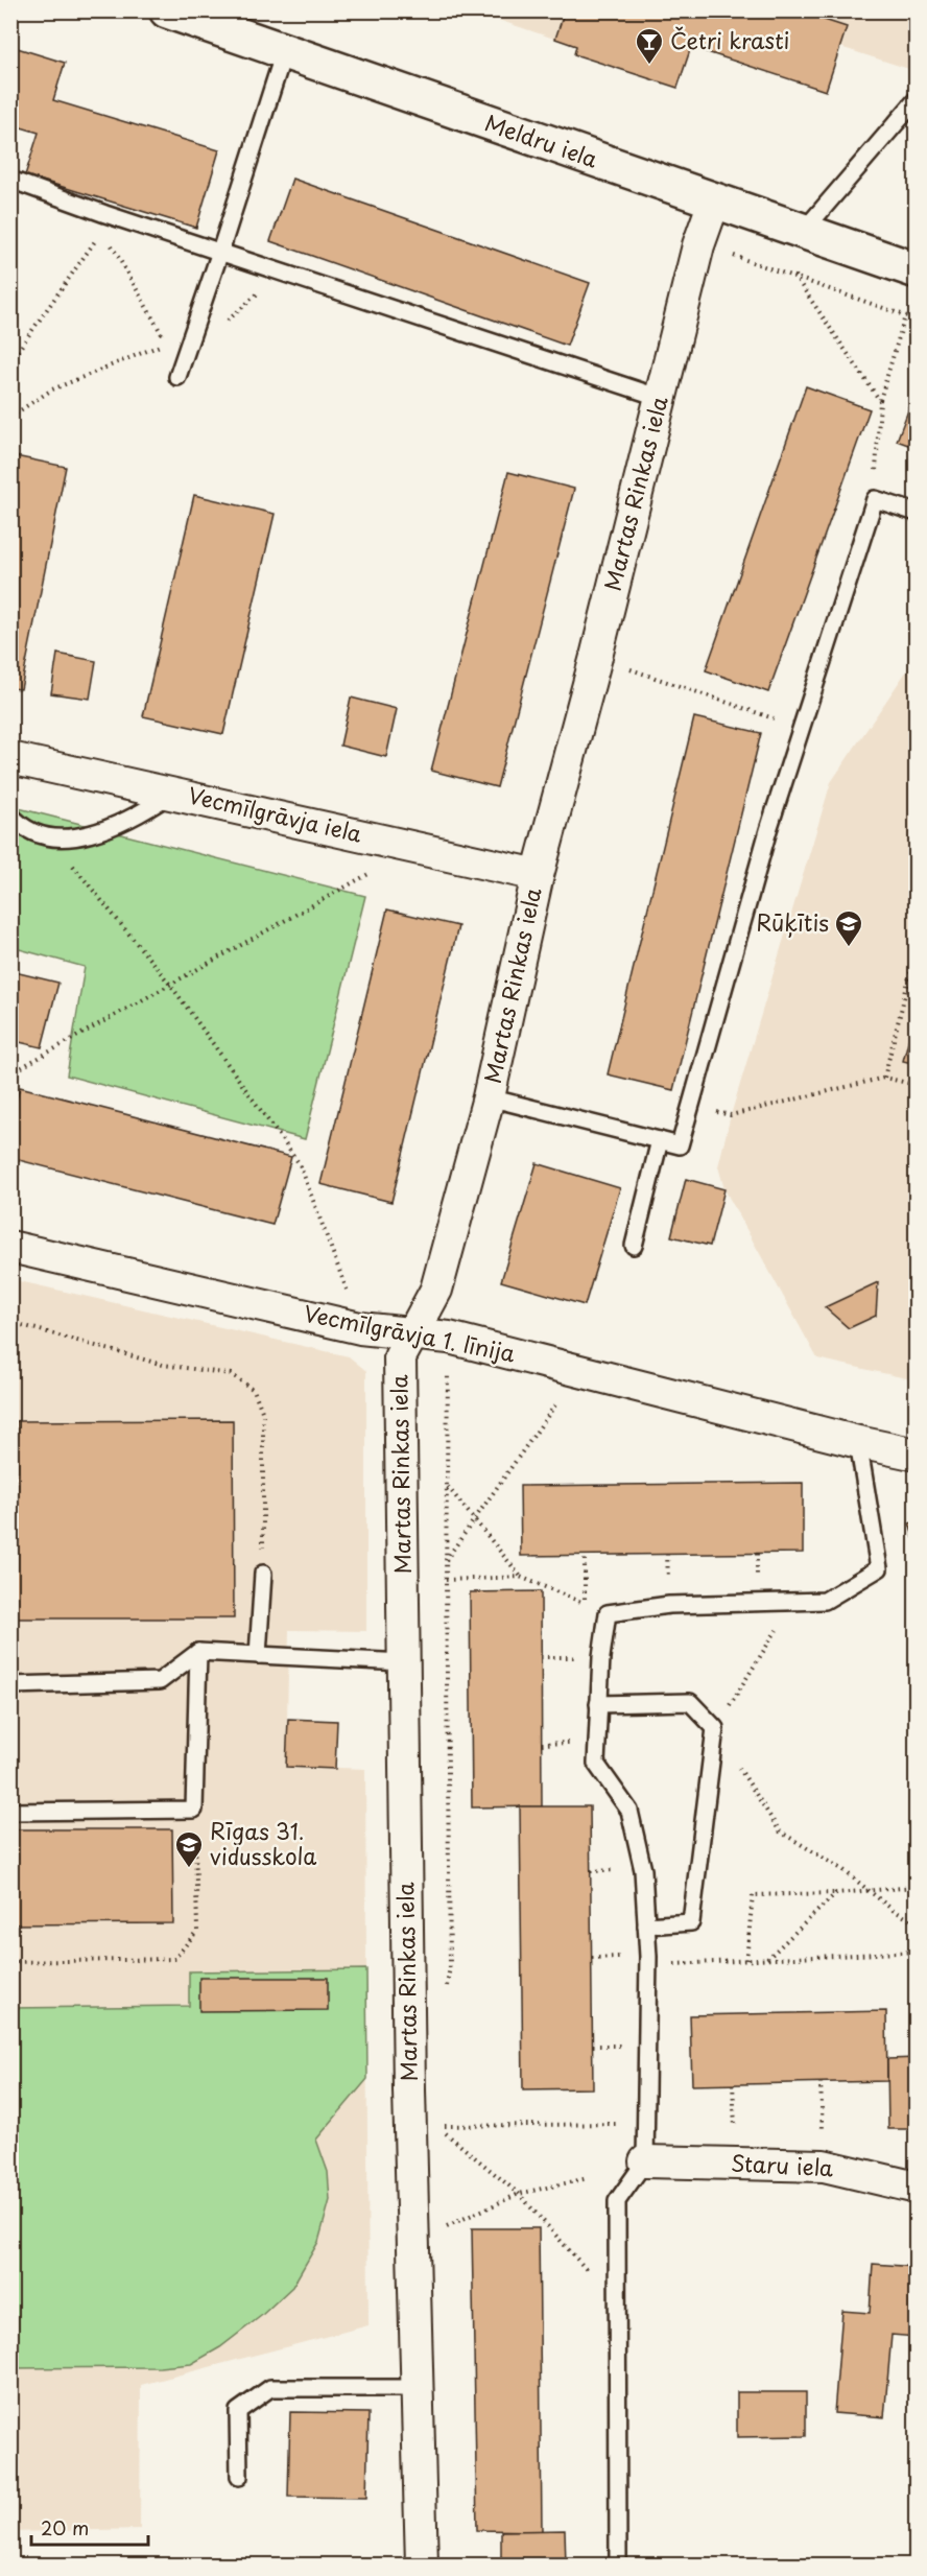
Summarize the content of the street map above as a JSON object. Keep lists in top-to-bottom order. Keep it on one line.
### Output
{"streets":{"street":["Meldru iela","Martas Rinkas iela","Vecmīlgrāvja iela","Vecmīlgrāvja 1. līnija","Staru iela"]},"crossings":[["Meldru iela","Martas Rinkas iela"],["Martas Rinkas iela","Vecmīlgrāvja iela"],["Martas Rinkas iela","Vecmīlgrāvja 1. līnija"]],"places":{"bar":["Četri krasti"],"school or university":["Rūķītis","Rīgas 31. vidusskola"]},"scale_bar":"20 m"}
